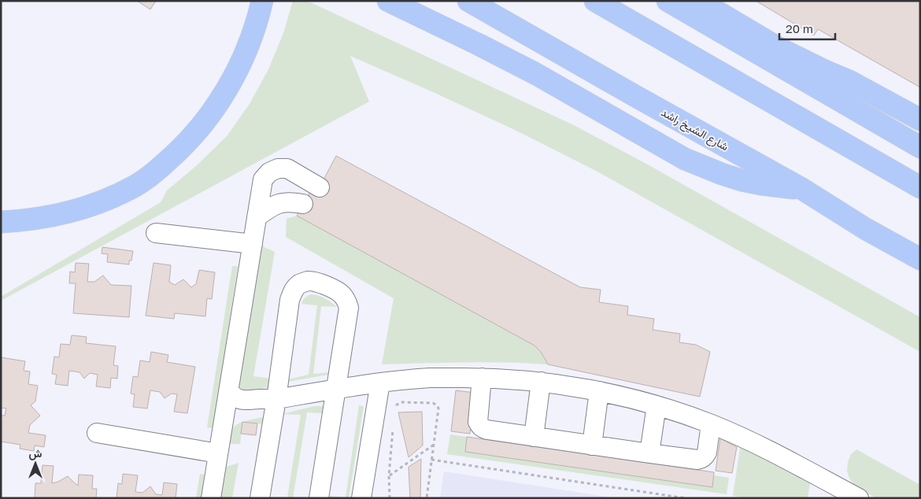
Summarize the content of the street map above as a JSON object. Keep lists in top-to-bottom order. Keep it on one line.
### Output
{"streets":{"highway":["شارع الشيخ راشد"]},"scale_bar":"20 m","north":"top"}
